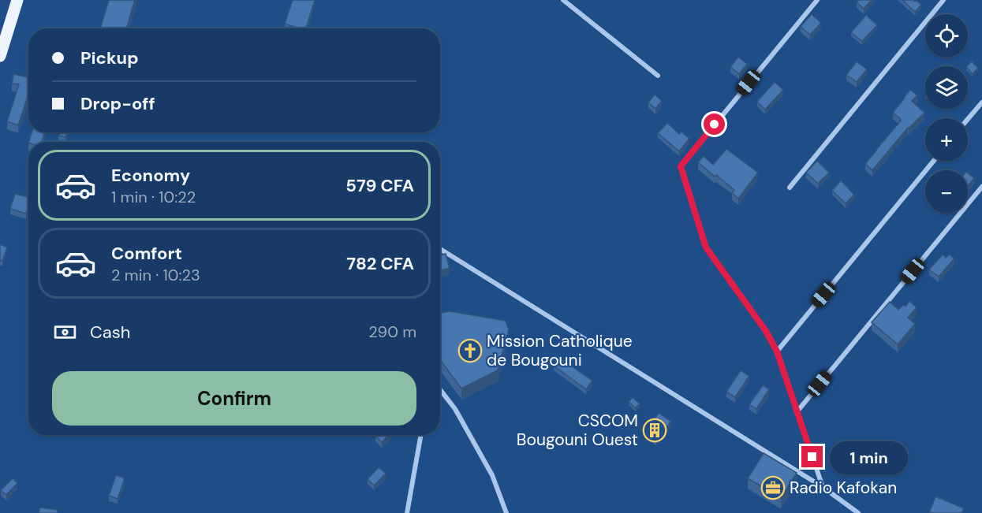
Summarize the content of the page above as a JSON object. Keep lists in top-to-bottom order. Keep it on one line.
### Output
{"places":{"church":["Mission Catholique de Bougouni"],"building":["CSCOM Bougouni Ouest"],"office":["Radio Kafokan"]},"page":{"map_buttons":["+","−"],"banner":["Pickup","Drop-off"],"list":[{"name":"Economy","note":"1 min · 10:22","value":"579 CFA"},{"name":"Comfort","note":"2 min · 10:23","value":"782 CFA"}],"pay":["Cash","290 m"],"buttons":"Confirm","bubble":"1 min"}}
